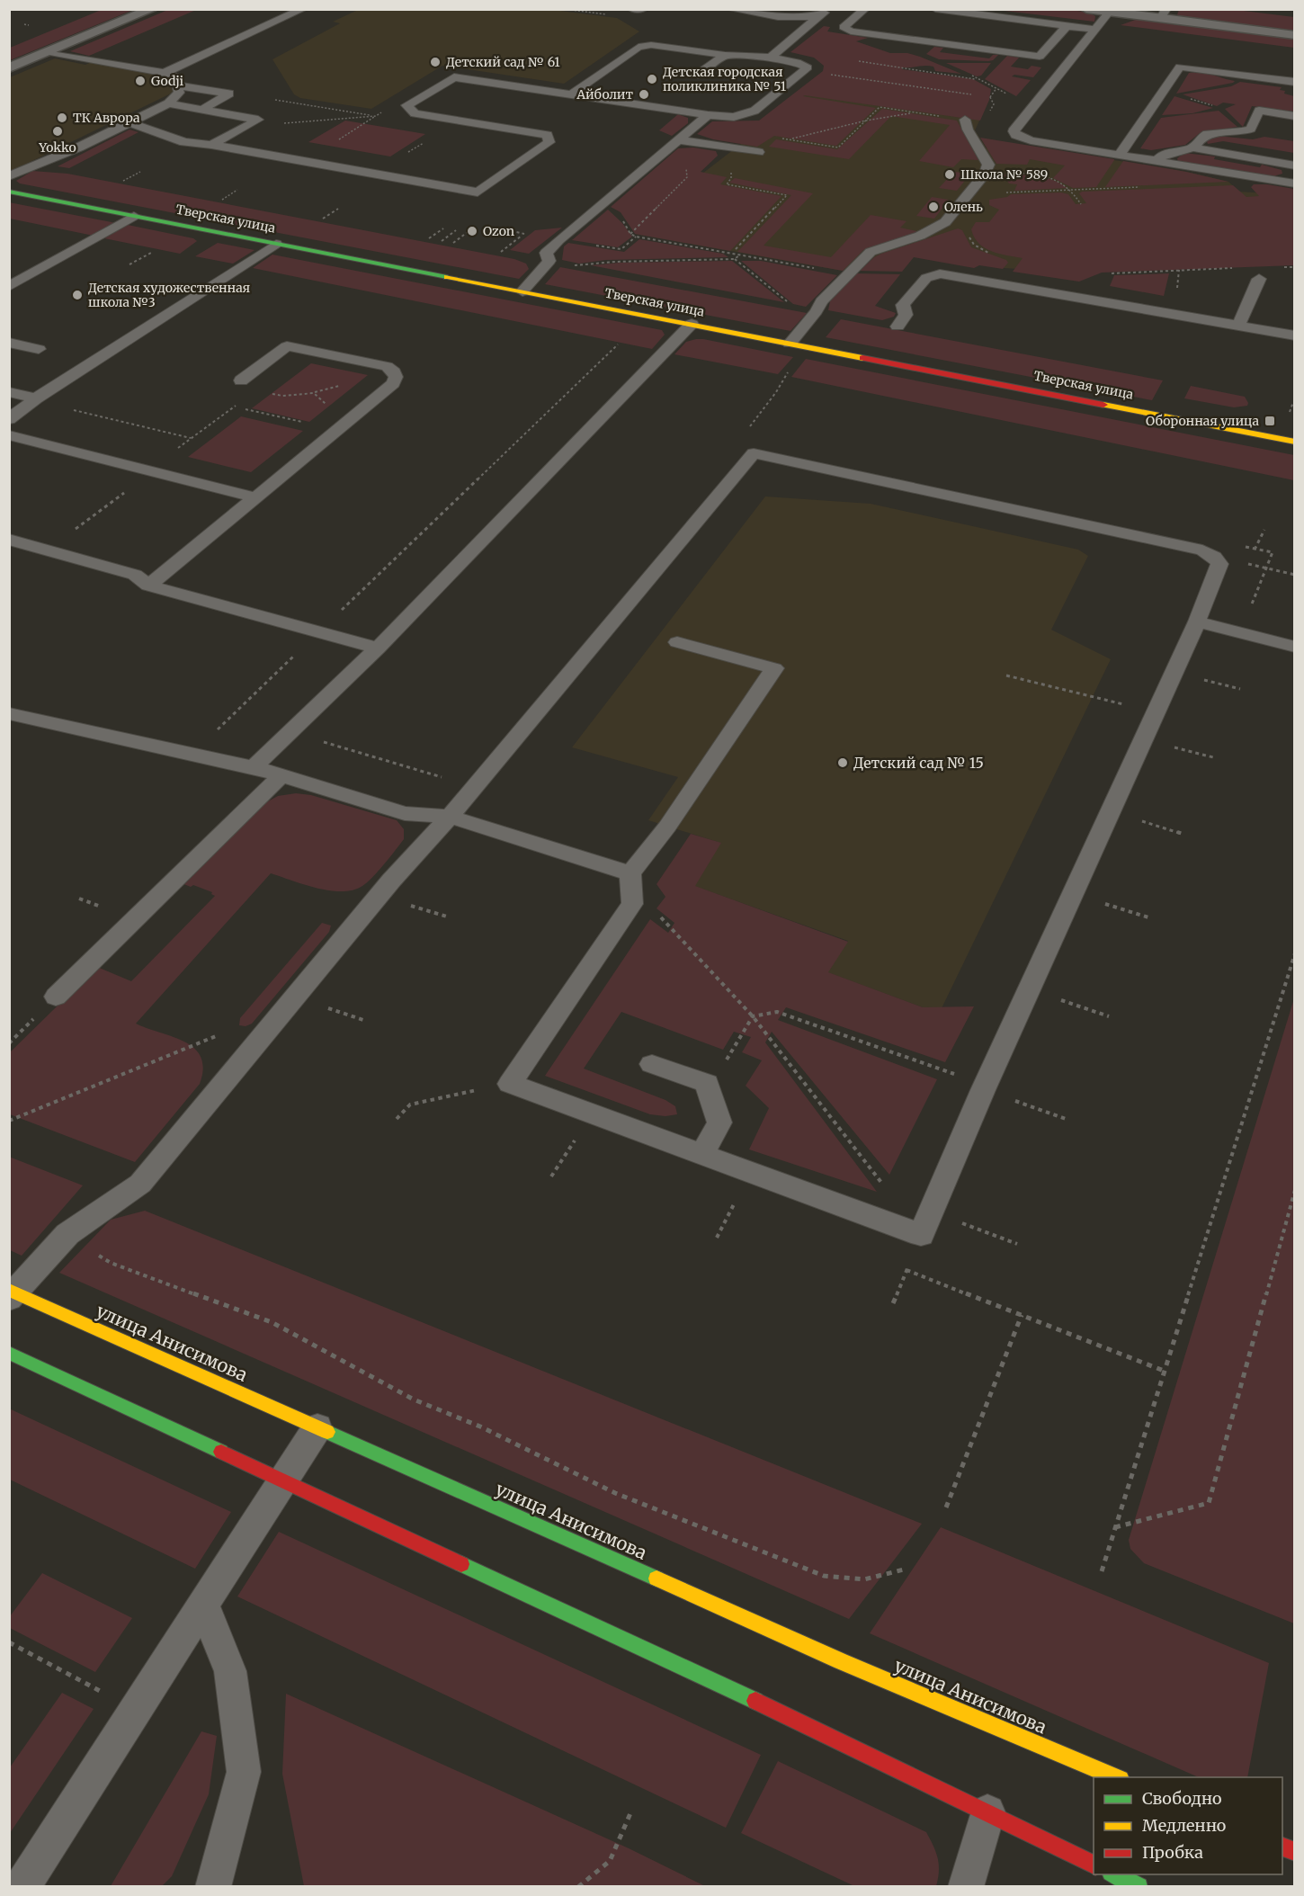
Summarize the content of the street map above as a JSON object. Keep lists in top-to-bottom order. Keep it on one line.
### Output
{"streets":{"main road":["Тверская улица","улица Анисимова"]},"places":{"other":["Детский сад № 61","Детская городская поликлиника № 51","Godji","Айболит","ТК Аврора","Yokko","Школа № 589","Олень","Ozon","Детская художественная школа №3","Детский сад № 15"],"transit":["Оборонная улица"]},"legend":["Свободно","Медленно","Пробка"]}
